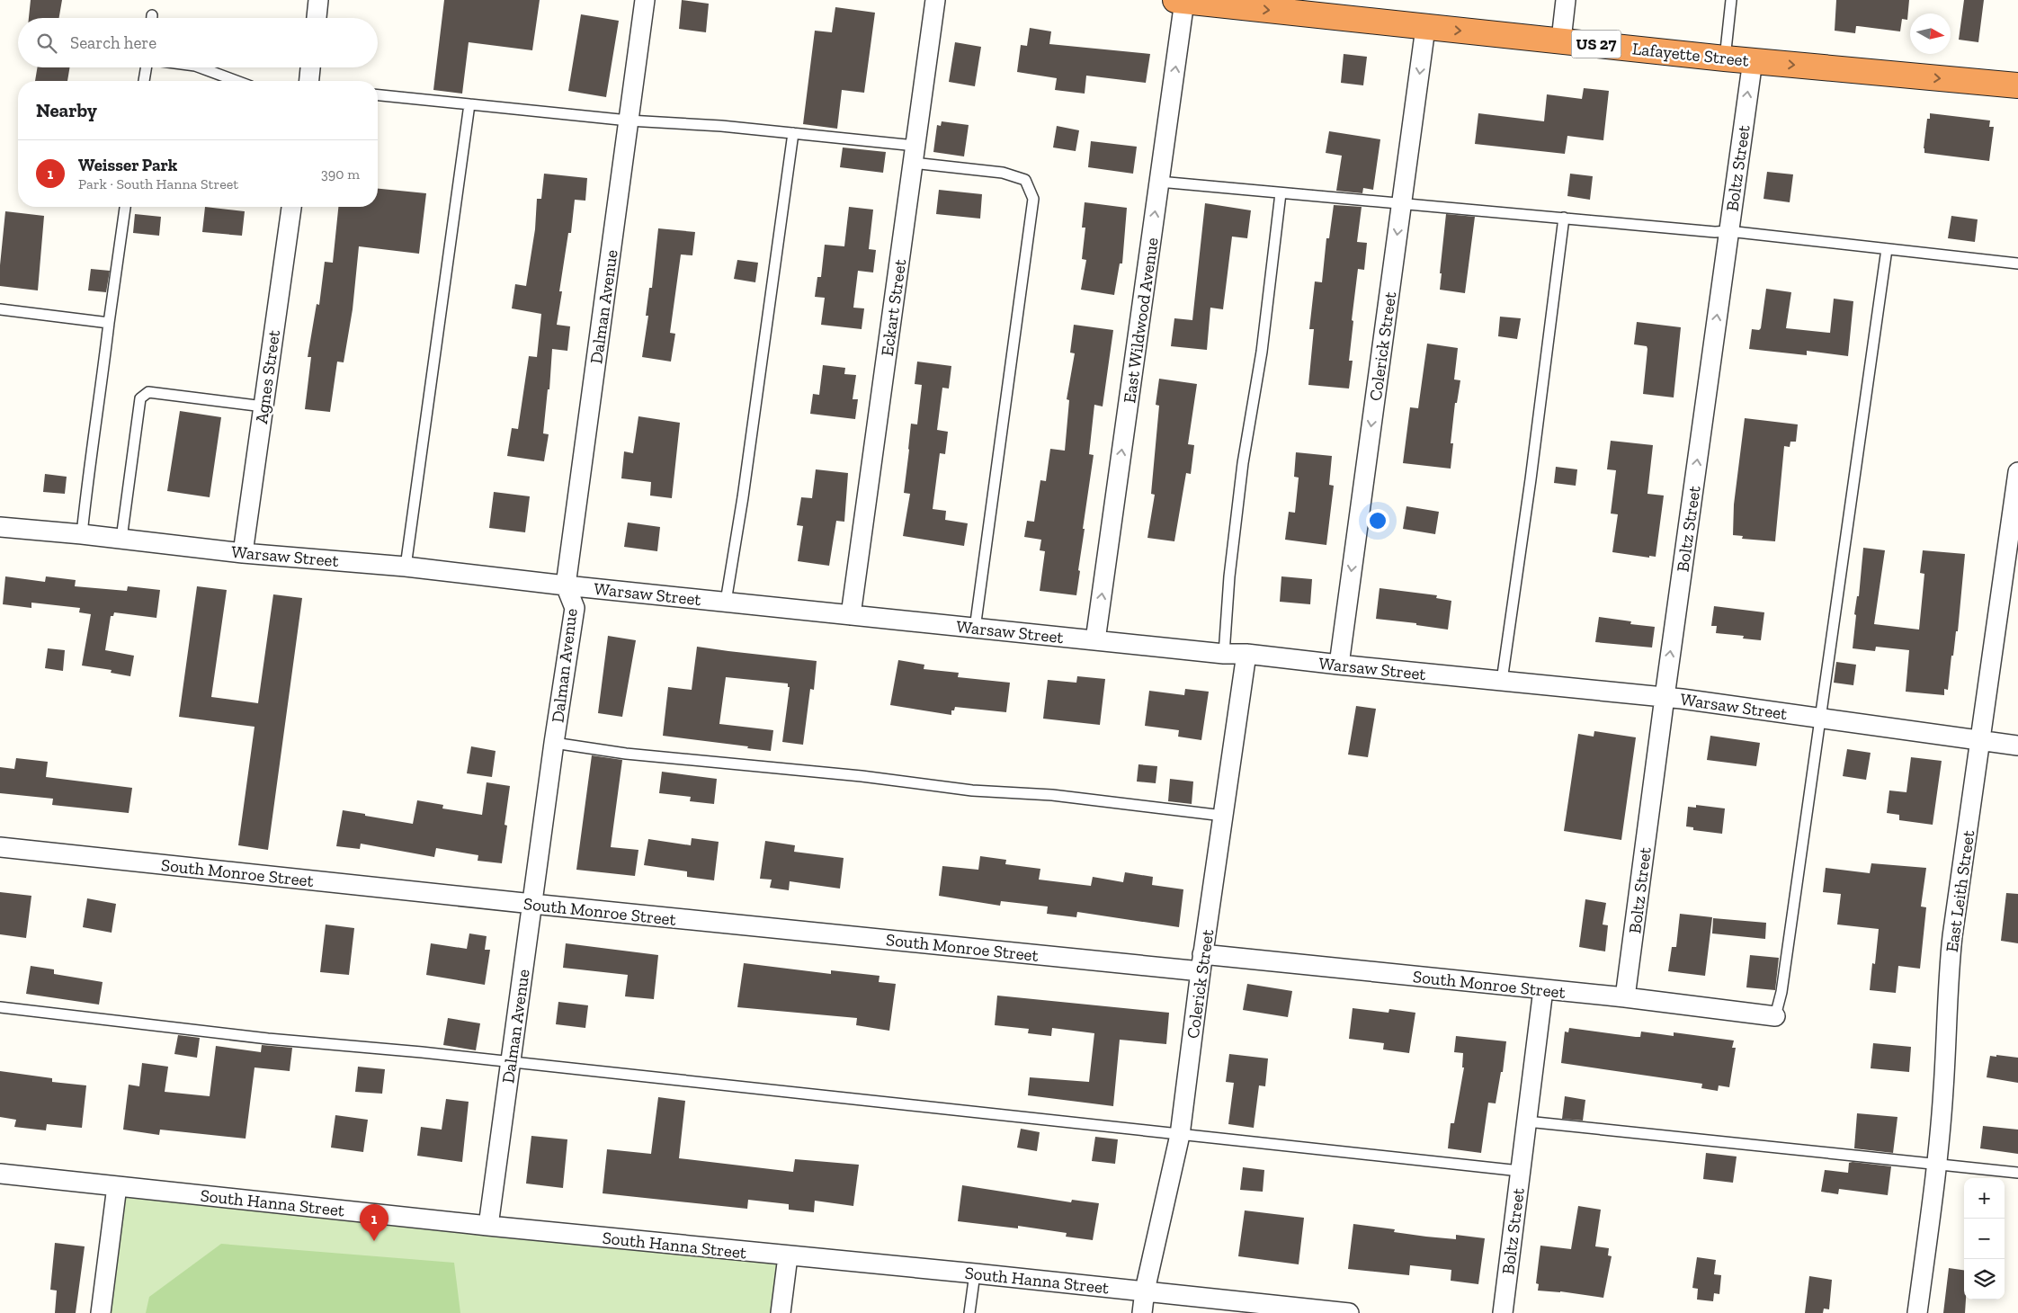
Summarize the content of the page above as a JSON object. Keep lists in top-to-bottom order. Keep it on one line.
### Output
{"streets":{"highway":["US 27","Lafayette Street"],"street":["Boltz Street","Dalman Avenue","Eckart Street","East Wildwood Avenue","Colerick Street","Agnes Street","Warsaw Street","South Monroe Street","East Leith Street","South Hanna Street"]},"crossings":[["Lafayette Street","Boltz Street"],["Lafayette Street","East Wildwood Avenue"],["Lafayette Street","Colerick Street"],["Boltz Street","Warsaw Street"],["Boltz Street","South Monroe Street"],["Dalman Avenue","Warsaw Street"],["Dalman Avenue","South Monroe Street"],["Dalman Avenue","South Hanna Street"],["Eckart Street","Warsaw Street"],["East Wildwood Avenue","Warsaw Street"],["Colerick Street","Warsaw Street"],["Colerick Street","South Monroe Street"],["Colerick Street","South Hanna Street"],["Agnes Street","Warsaw Street"],["Warsaw Street","East Leith Street"]],"one_way":["Lafayette Street","Boltz Street","East Wildwood Avenue","Colerick Street"],"north":"right","page":{"search":"Search here","heading":"Nearby","list":[{"mark":"1","name":"Weisser Park","note":"Park · South Hanna Street","value":"390 m"}],"map_buttons":["+","−"],"pins":"1"}}
